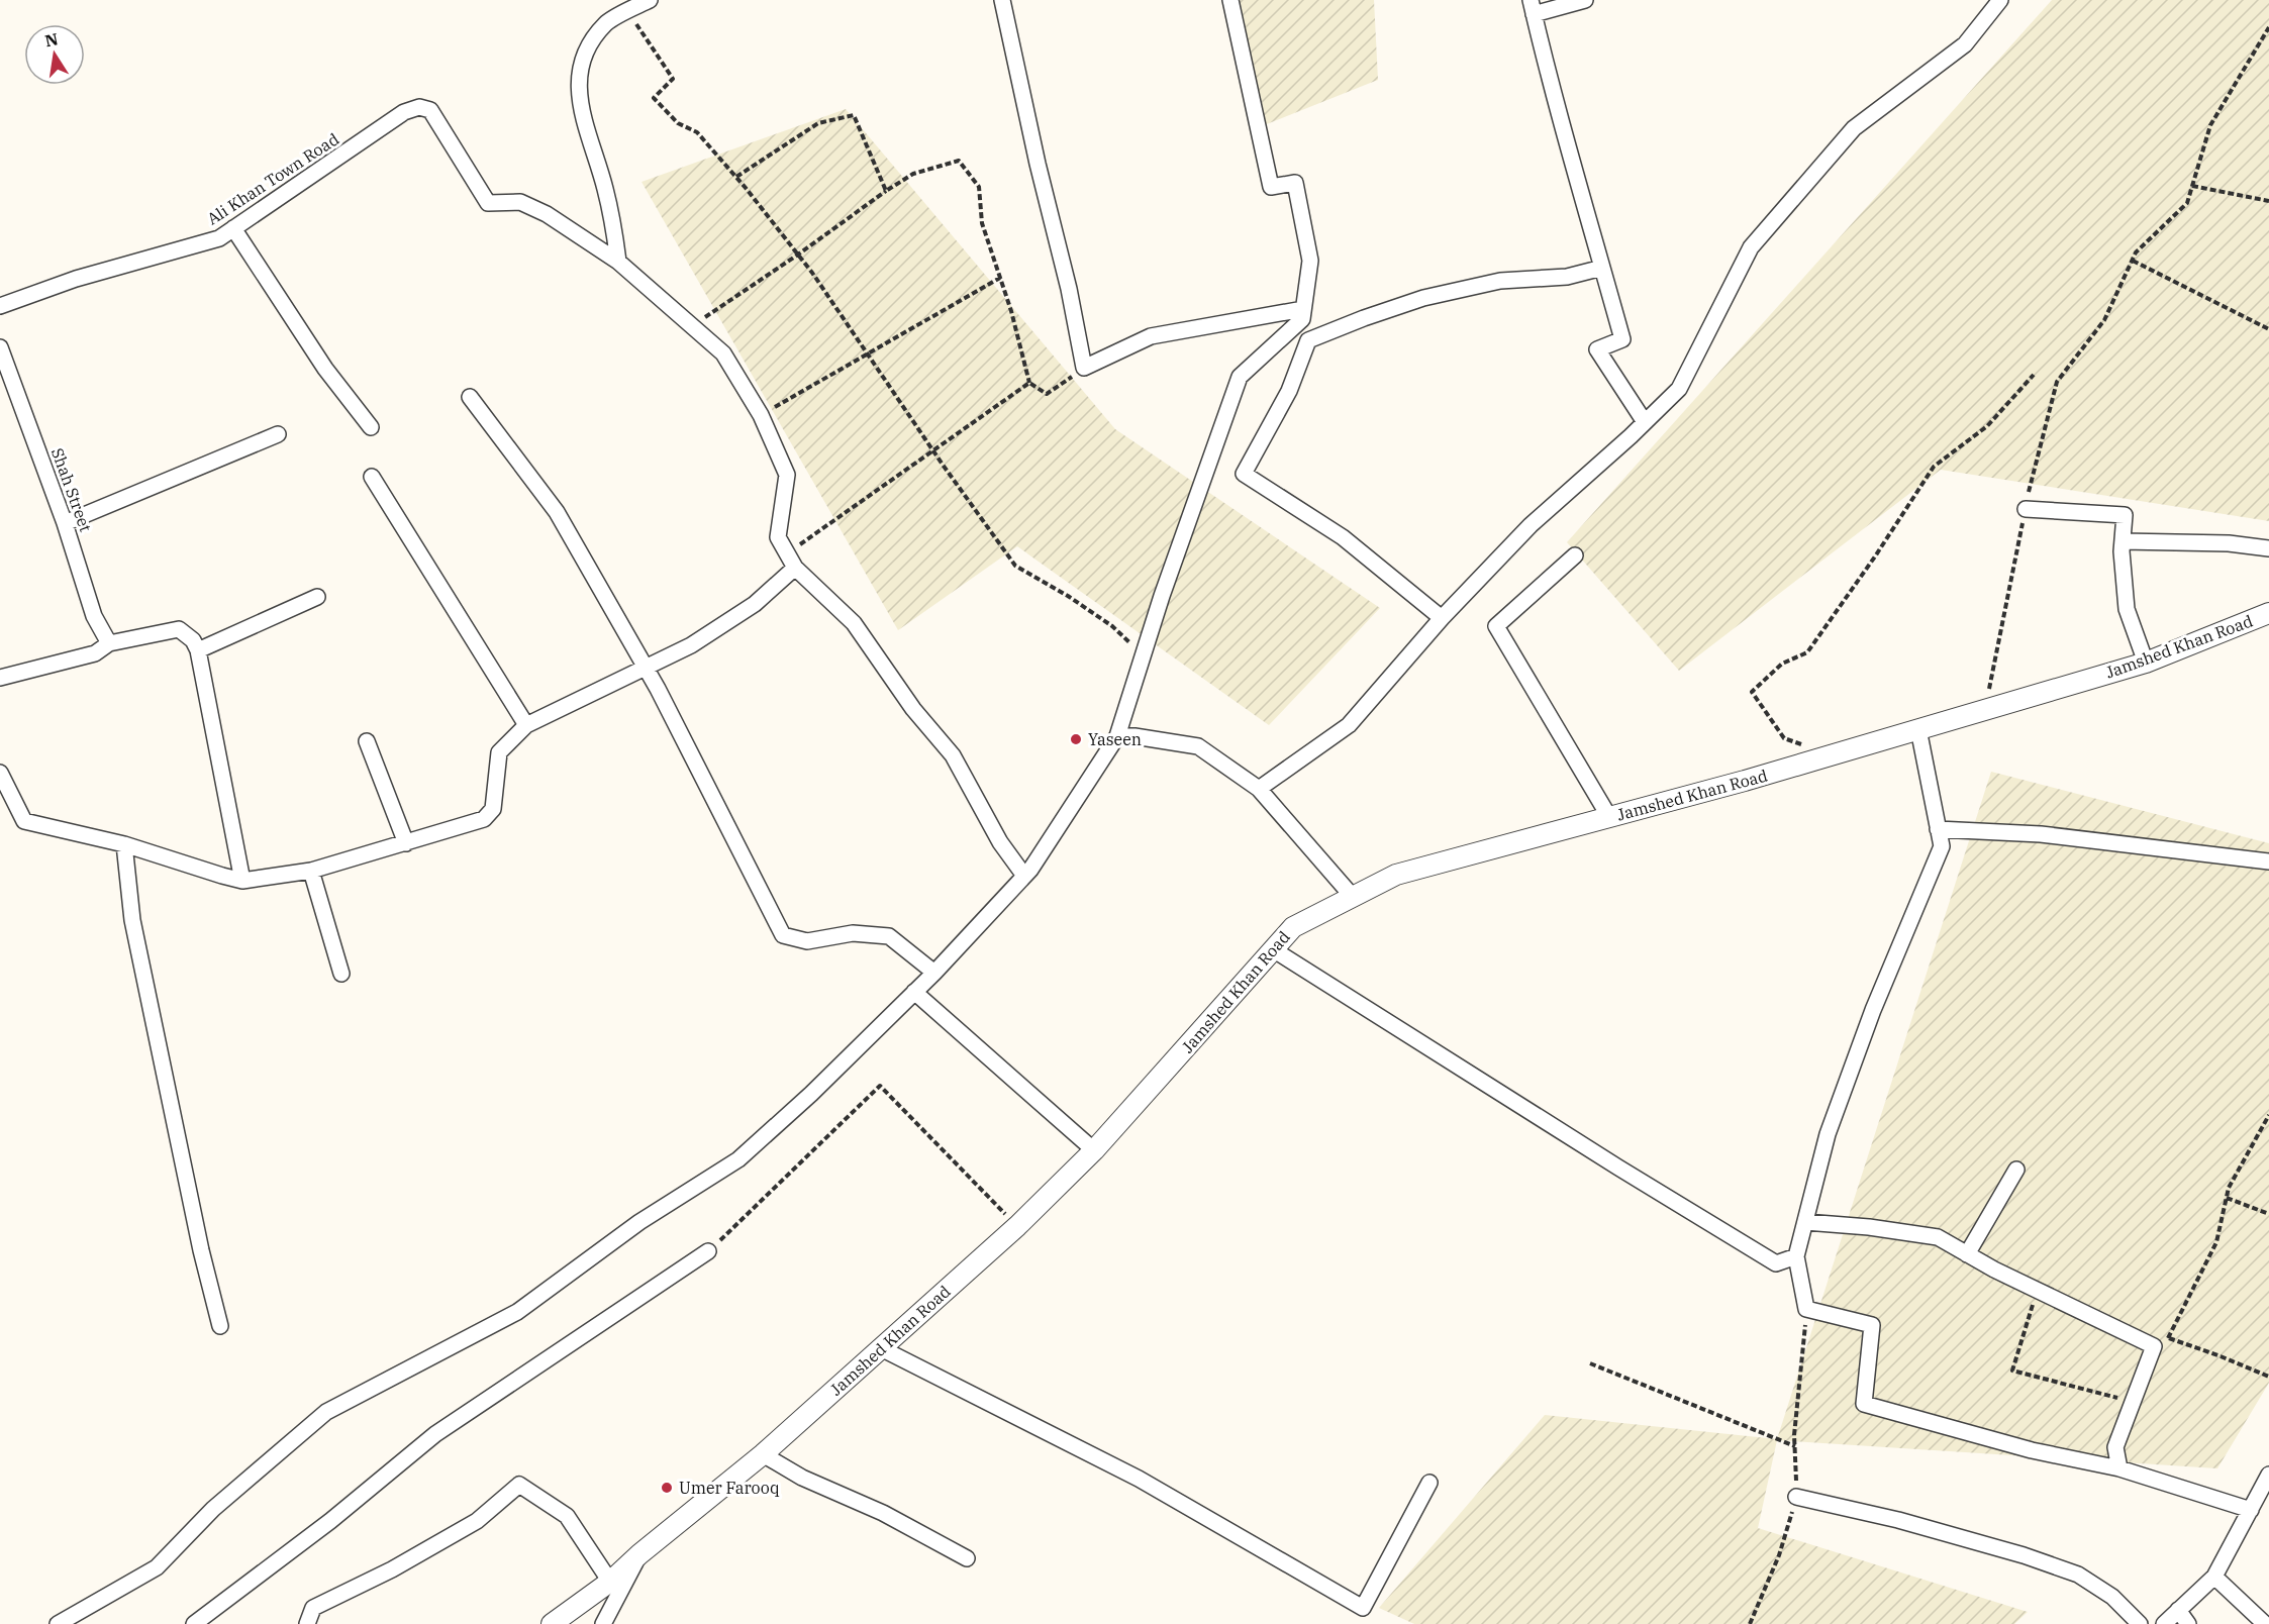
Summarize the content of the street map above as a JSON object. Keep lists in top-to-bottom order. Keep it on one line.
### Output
{"streets":{"street":["Ali Khan Town Road","Shah Street","Jamshed Khan Road"]},"places":["Yaseen","Umer Farooq"],"north":"top"}
